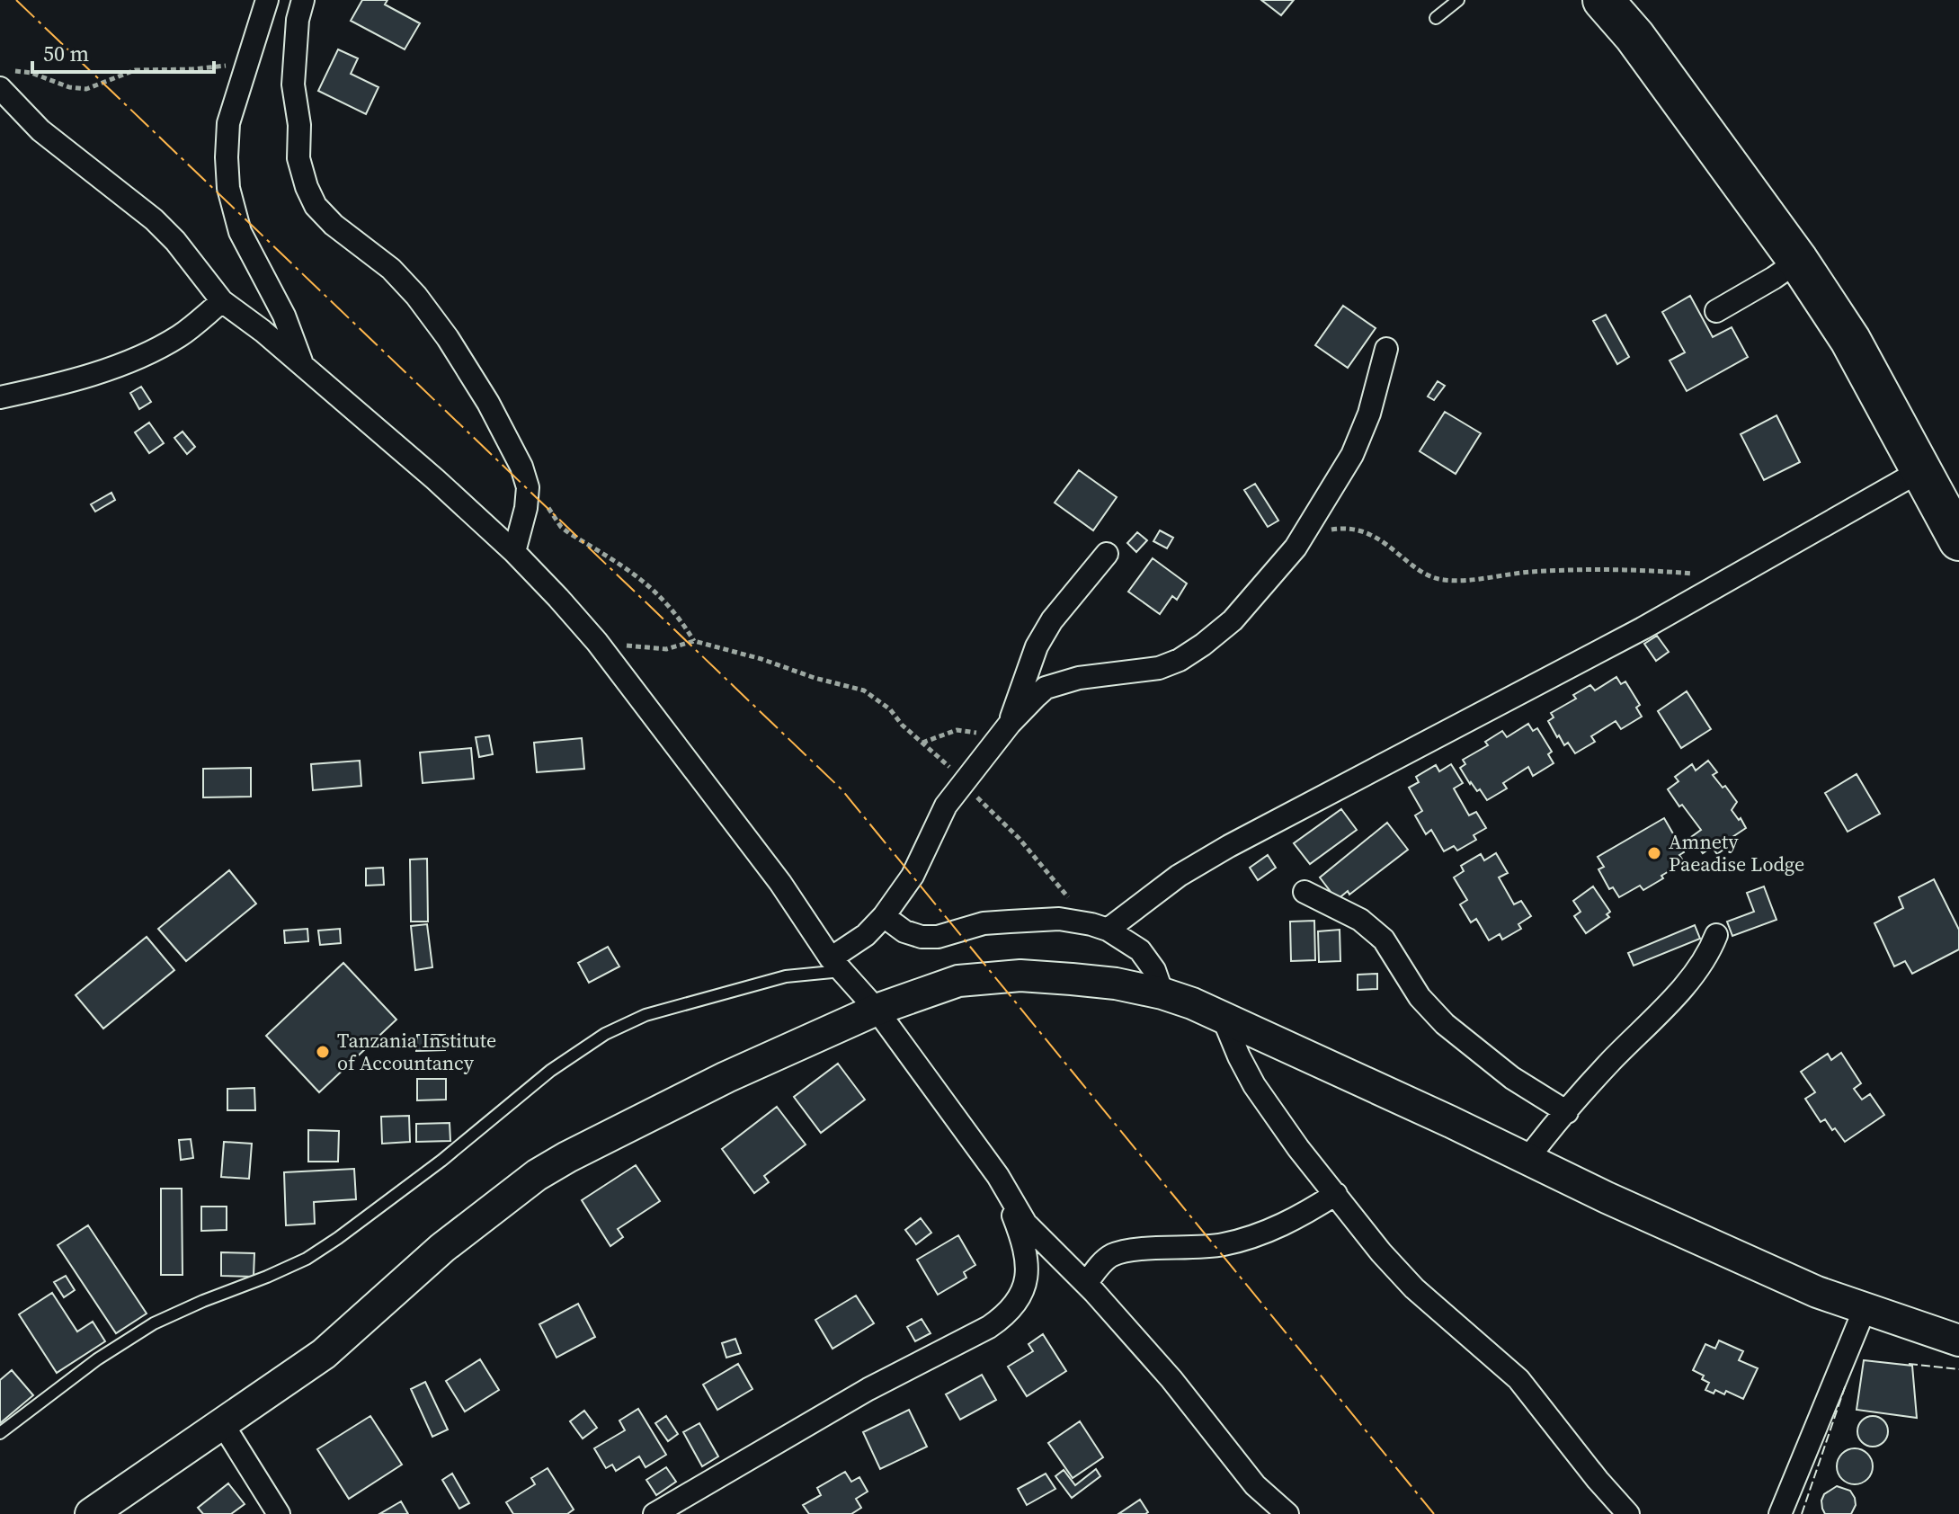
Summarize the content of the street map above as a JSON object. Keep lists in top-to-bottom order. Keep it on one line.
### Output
{"places":["Amnety Paeadise Lodge","Tanzania Institute of Accountancy"],"scale_bar":"50 m"}
